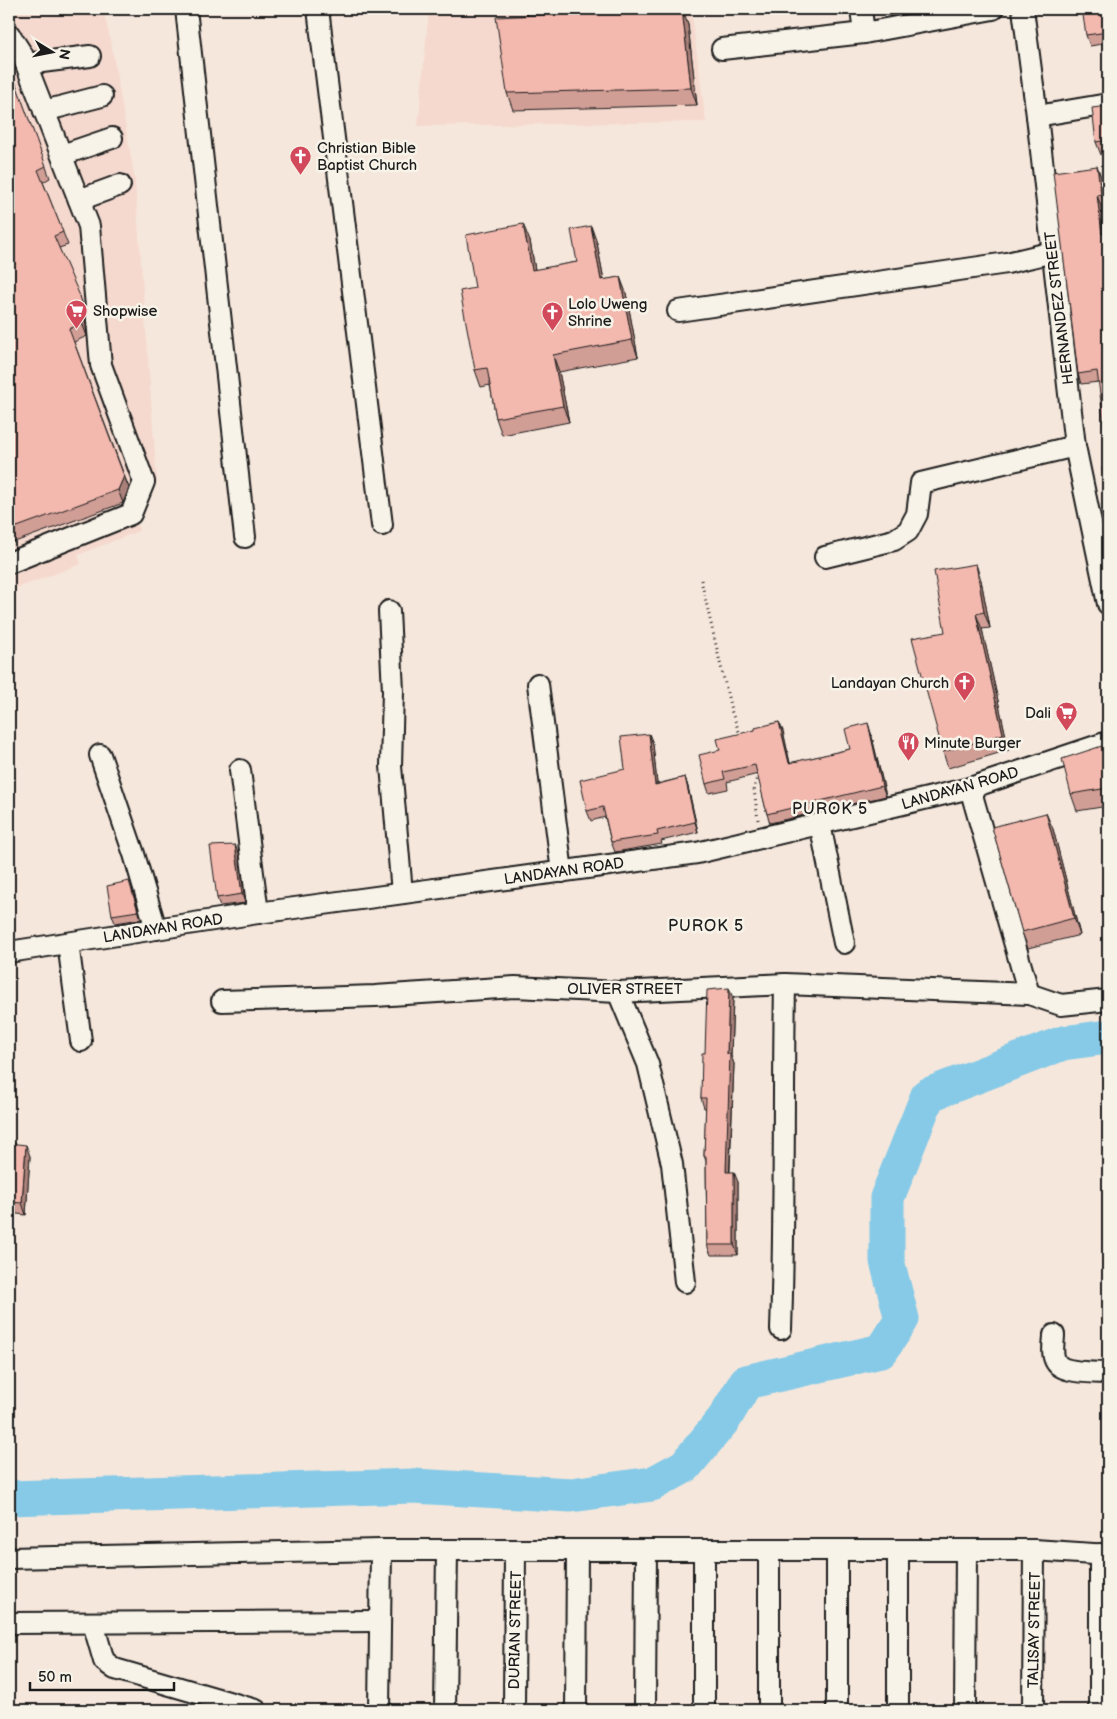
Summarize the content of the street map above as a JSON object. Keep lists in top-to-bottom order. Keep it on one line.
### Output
{"streets":{"street":["HERNANDEZ STREET","LANDAYAN ROAD","OLIVER STREET","DURIAN STREET","TALISAY STREET"]},"districts":["PUROK 5","PUROK 5"],"places":{"church":["Christian Bible Baptist Church","Lolo Uweng Shrine","Landayan Church"],"supermarket":["Shopwise","Dali"],"restaurant":["Minute Burger"]},"scale_bar":"50 m","north":"right"}
